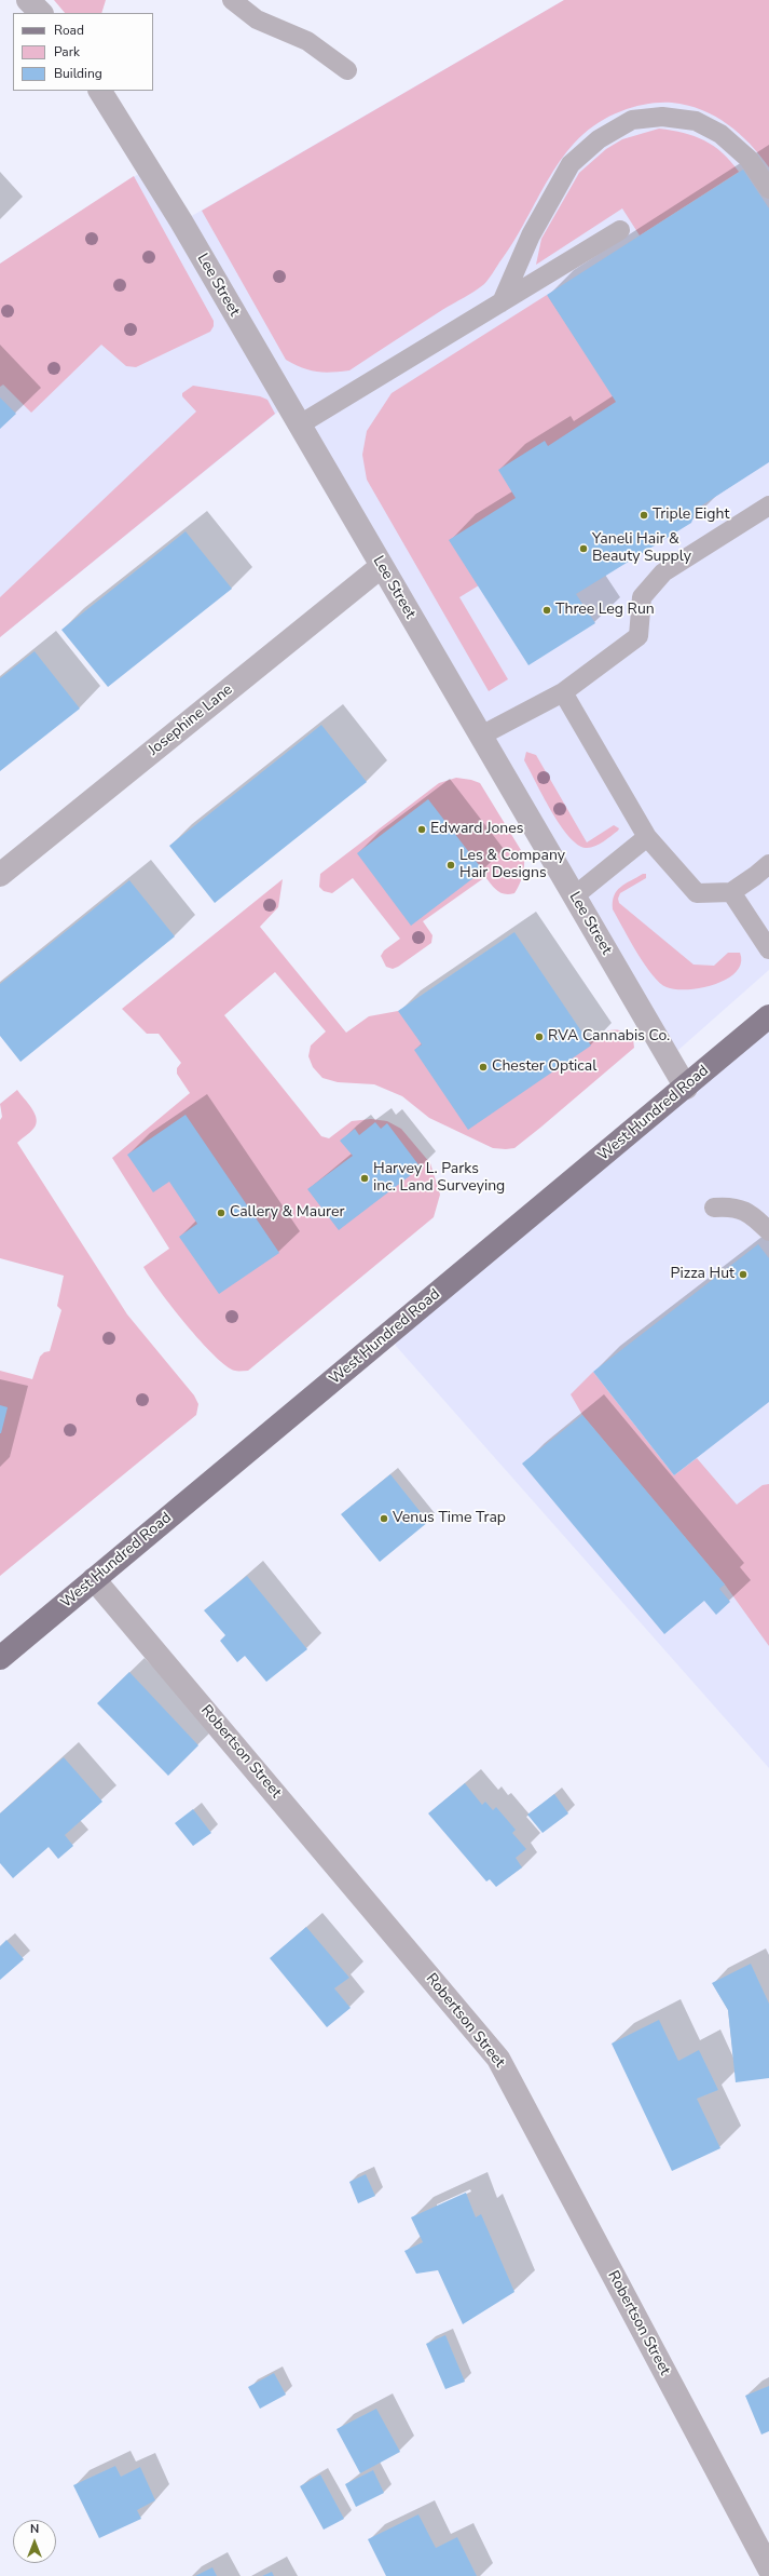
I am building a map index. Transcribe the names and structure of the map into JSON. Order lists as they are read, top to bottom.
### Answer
{
  "streets": {
    "main road": ["West Hundred Road"],
    "street": ["Lee Street", "Josephine Lane", "Robertson Street"]
  },
  "crossings": [
    ["Lee Street", "Josephine Lane"],
    ["Lee Street", "West Hundred Road"],
    ["West Hundred Road", "Robertson Street"]
  ],
  "places": [
    "Triple Eight",
    "Yaneli Hair & Beauty Supply",
    "Three Leg Run",
    "Edward Jones",
    "Les & Company Hair Designs",
    "RVA Cannabis Co.",
    "Chester Optical",
    "Harvey L. Parks inc. Land Surveying",
    "Callery & Maurer",
    "Pizza Hut",
    "Venus Time Trap"
  ],
  "legend": ["Road", "Park", "Building"],
  "north": "top"
}
